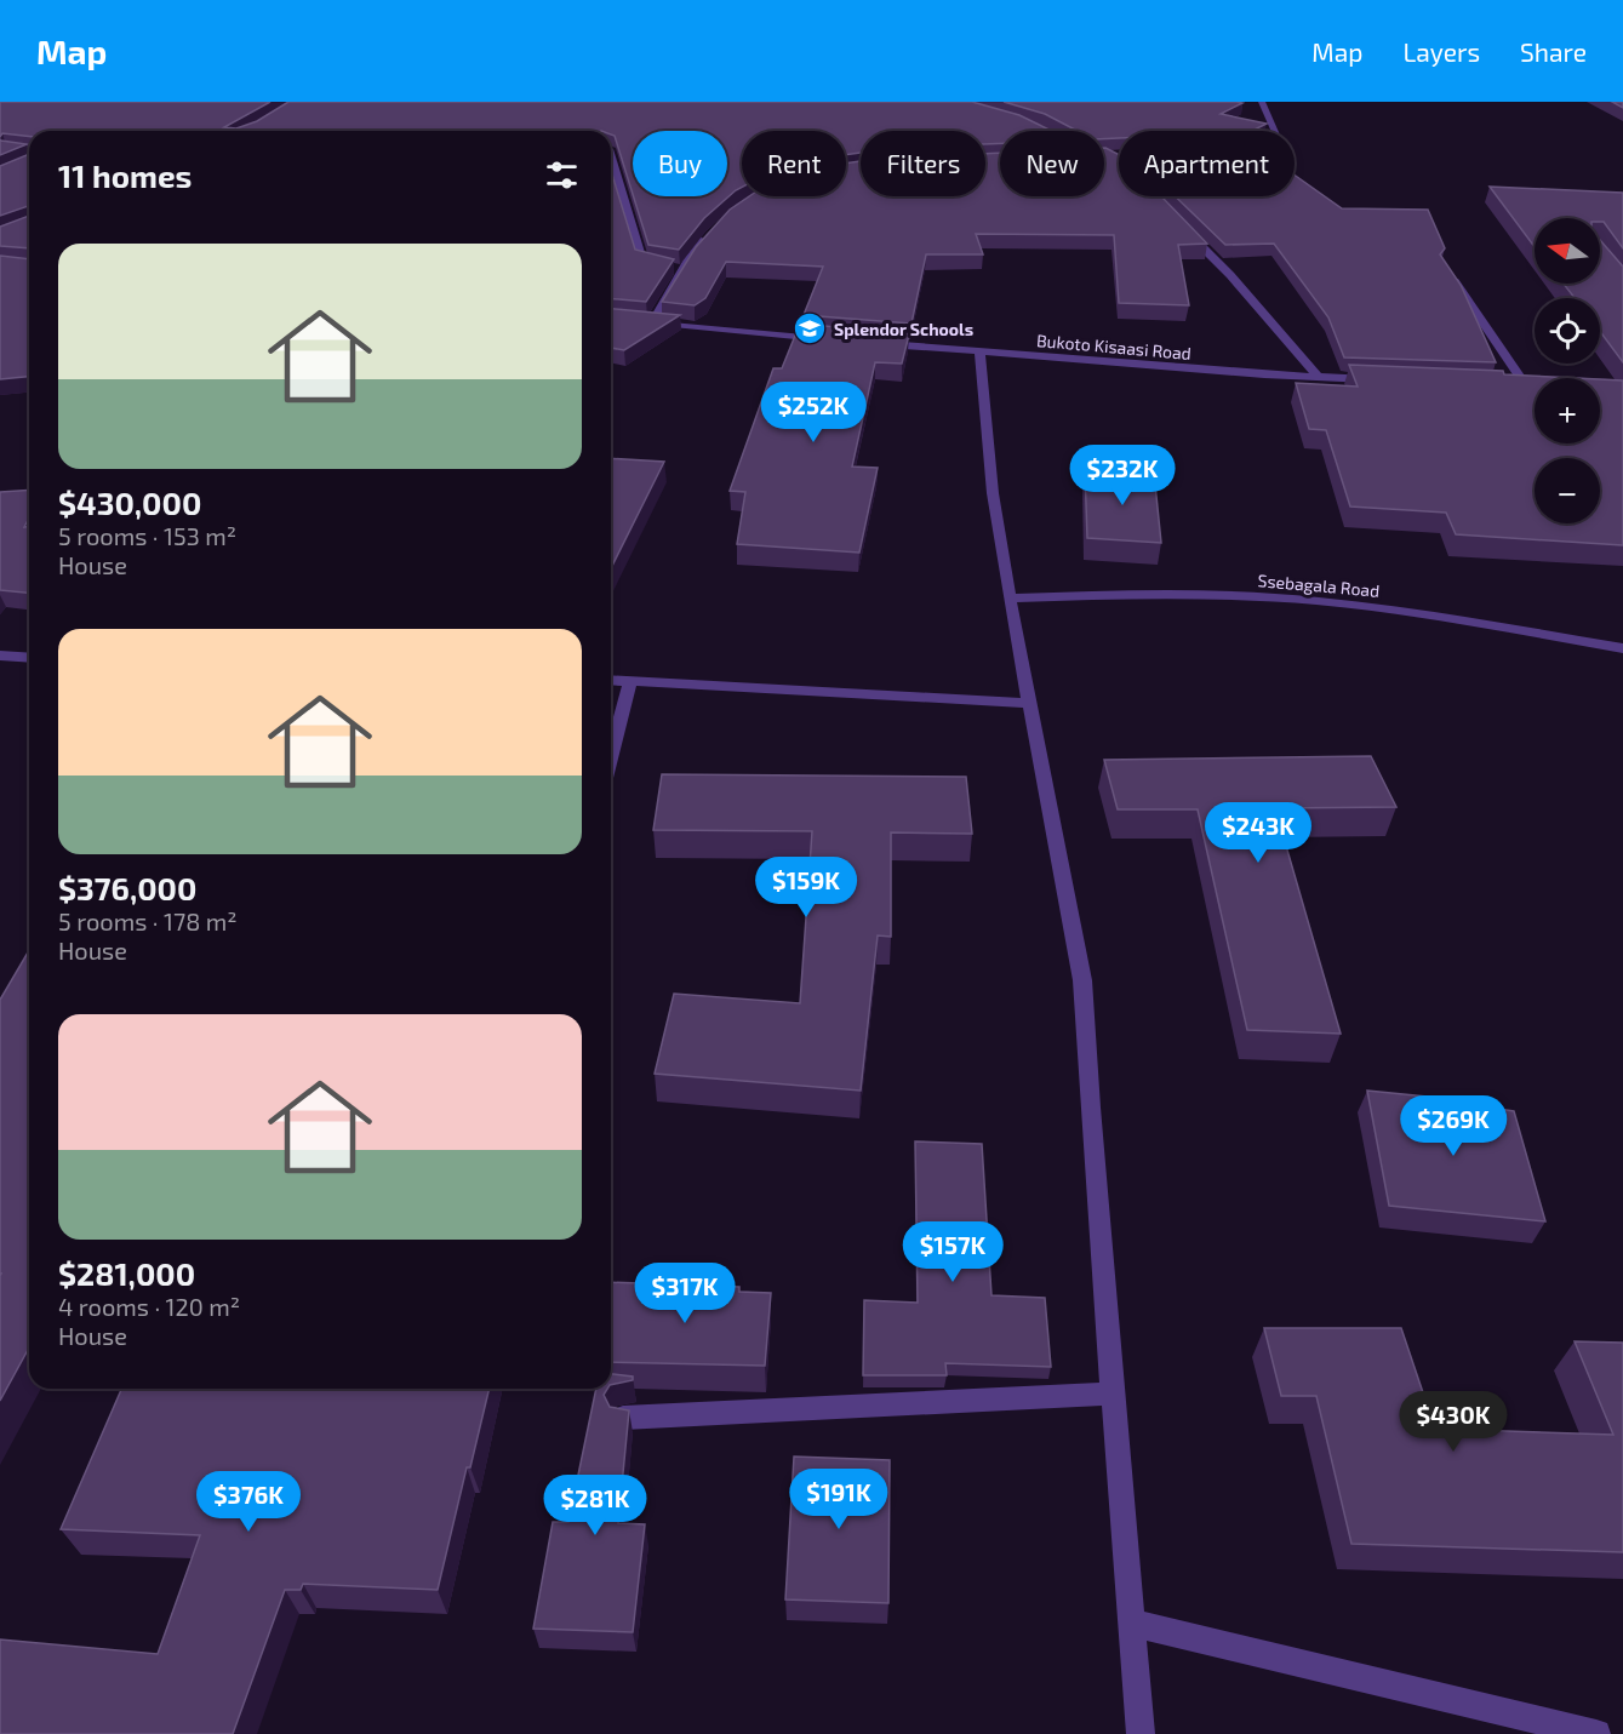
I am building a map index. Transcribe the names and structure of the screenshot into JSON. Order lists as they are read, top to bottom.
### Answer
{
  "streets": {
    "street": ["Bukoto Kisaasi Road", "Ssebagala Road"]
  },
  "places": {
    "school or university": ["Splendor Schools"]
  },
  "north": "left",
  "page": {
    "header": "Map",
    "nav": ["Map", "Layers", "Share"],
    "chip": [
      "Buy",
      "Rent",
      "Filters",
      "New",
      "Apartment"
    ],
    "heading": "11 homes",
    "map_buttons": ["+", "−"],
    "list": [
      {
        "name": "$430,000",
        "note": "5 rooms · 153 m² · House"
      },
      {
        "name": "$376,000",
        "note": "5 rooms · 178 m² · House"
      },
      {
        "name": "$281,000",
        "note": "4 rooms · 120 m² · House"
      }
    ],
    "price": [
      "$252K",
      "$232K",
      "$243K",
      "$159K",
      "$269K",
      "$157K",
      "$317K",
      "$430K",
      "$191K",
      "$376K",
      "$281K"
    ]
  }
}
